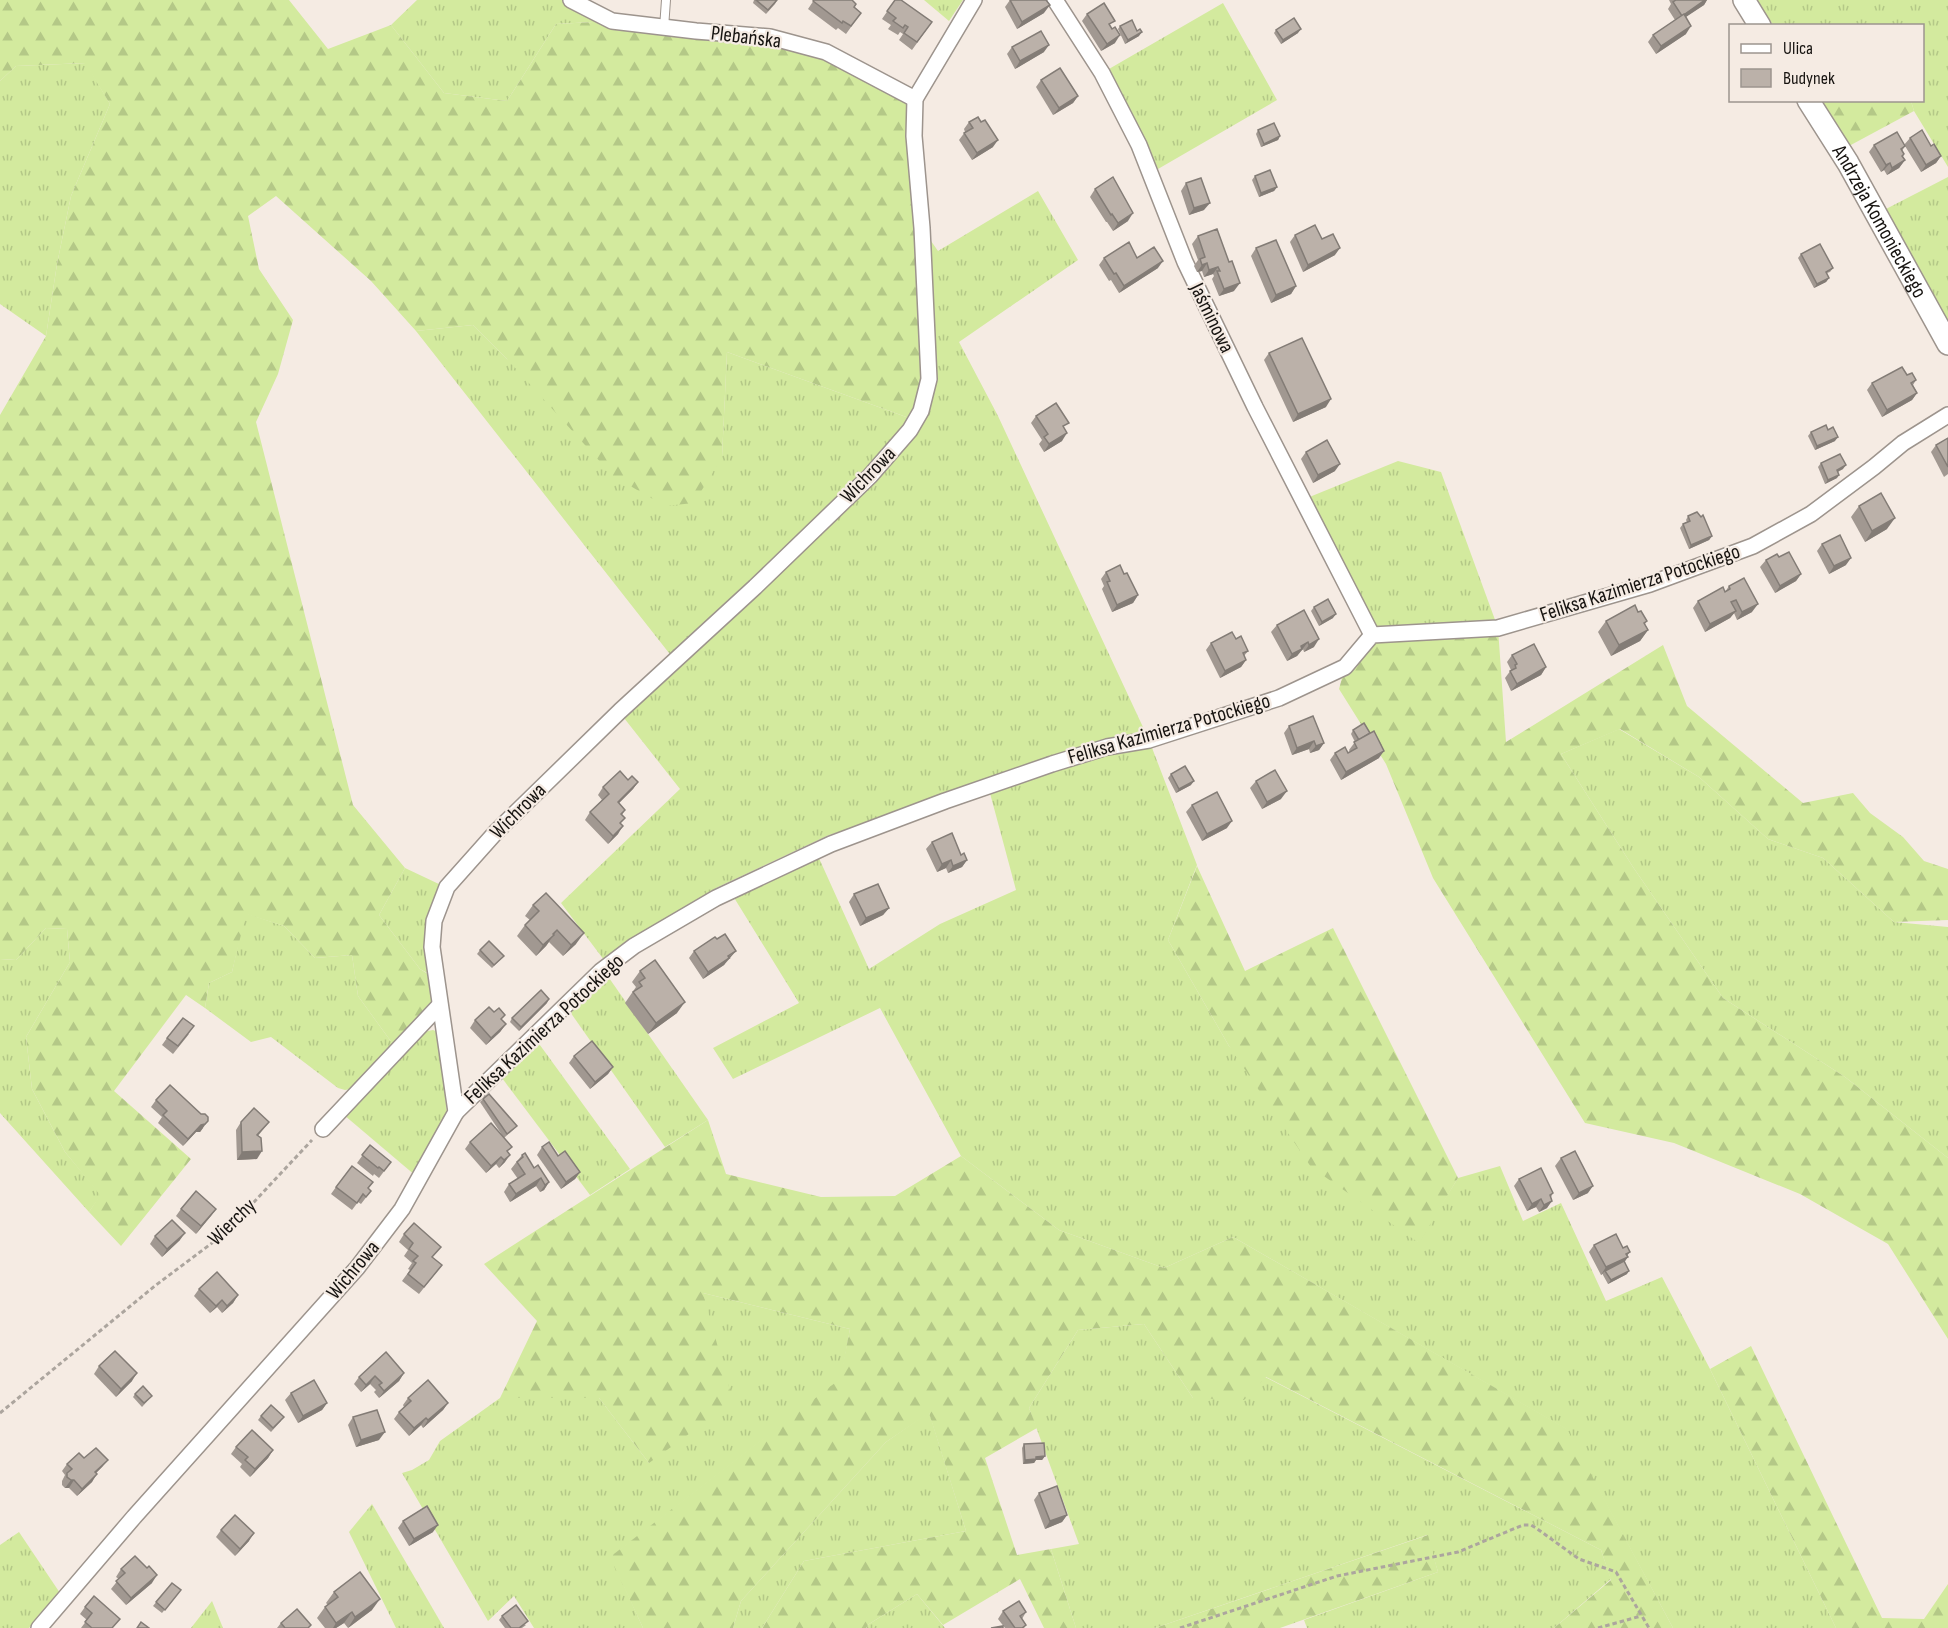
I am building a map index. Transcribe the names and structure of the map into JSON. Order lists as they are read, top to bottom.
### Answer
{
  "streets": {
    "street": [
      "Plebańska",
      "Andrzeja Komonieckiego",
      "Jaśminowa",
      "Wichrowa",
      "Feliksa Kazimierza Potockiego"
    ],
    "path": ["Wierchy"]
  },
  "crossings": [
    ["Plebańska", "Wichrowa"],
    ["Jaśminowa", "Feliksa Kazimierza Potockiego"],
    ["Wichrowa", "Feliksa Kazimierza Potockiego"]
  ],
  "legend": ["Ulica", "Budynek"]
}
